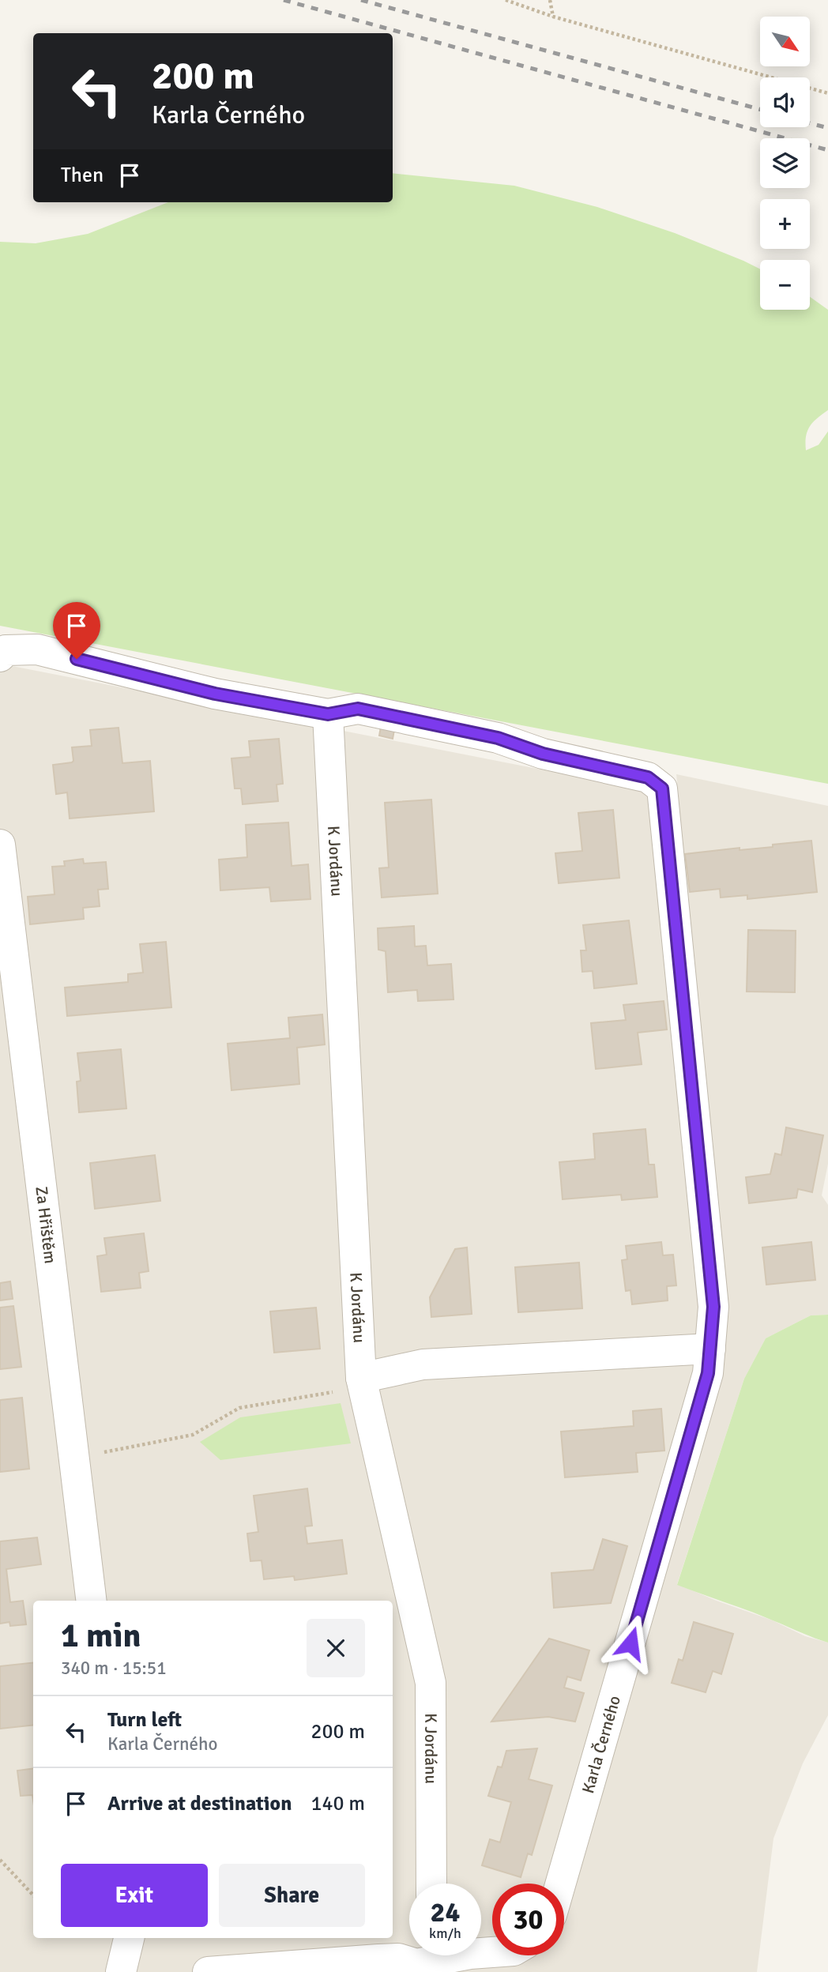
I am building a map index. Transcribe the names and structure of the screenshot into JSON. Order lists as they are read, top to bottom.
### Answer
{
  "streets": {
    "street": ["K Jordánu", "Za Hřištěm", "Karla Černého"]
  },
  "crossings": [
    ["K Jordánu", "Karla Černého"]
  ],
  "north": "bottom right",
  "page": {
    "map_buttons": ["+", "−"],
    "turn": ["200 m", "Karla Černého"],
    "then": "Then",
    "heading": ["1 min", "340 m · 15:51"],
    "list": [
      {
        "name": "Turn left",
        "note": "Karla Černého",
        "value": "200 m"
      },
      {
        "name": "Arrive at destination",
        "value": "140 m"
      }
    ],
    "buttons": ["Exit", "Share"],
    "speed": "24 km/h",
    "limit": "30"
  }
}
